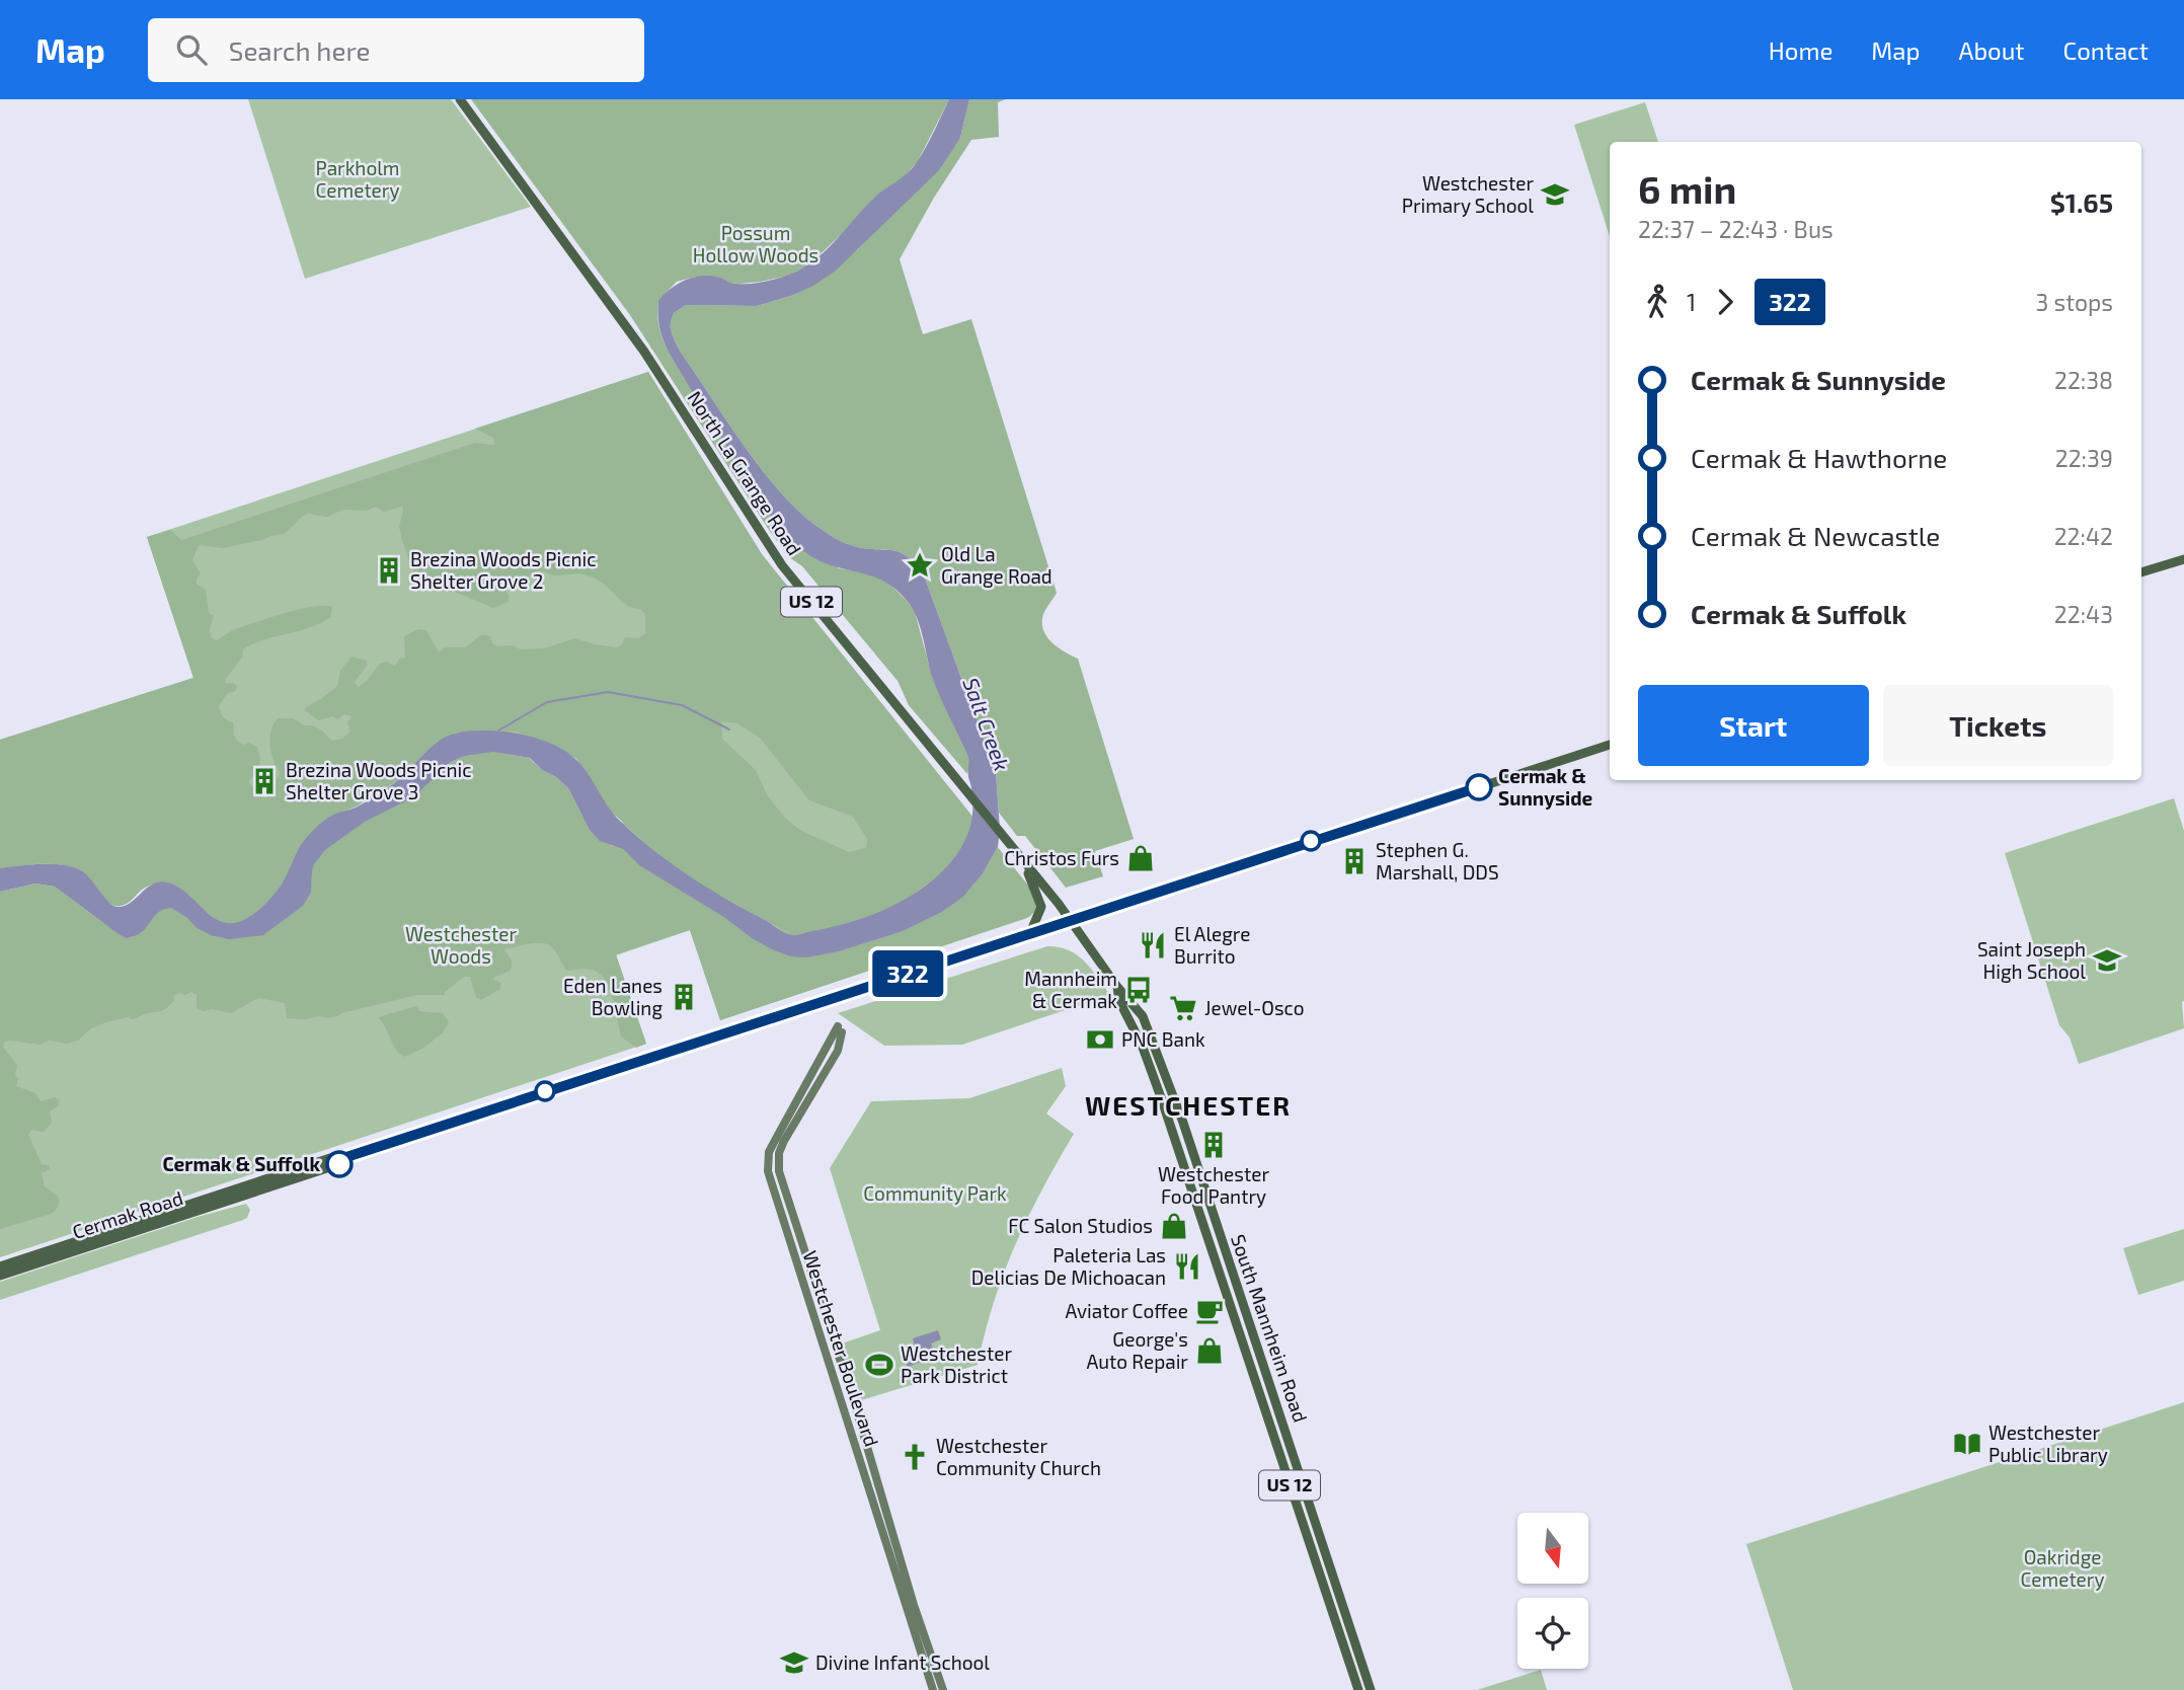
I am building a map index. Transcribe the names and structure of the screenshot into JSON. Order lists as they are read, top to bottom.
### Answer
{
  "streets": {
    "main road": [
      "North La Grange Road",
      "US 12",
      "Cermak Road",
      "South Mannheim Road"
    ],
    "street": ["Westchester Boulevard"]
  },
  "crossings": [
    ["North La Grange Road", "Cermak Road"],
    ["North La Grange Road", "South Mannheim Road"],
    ["Cermak Road", "South Mannheim Road"]
  ],
  "districts": ["WESTCHESTER"],
  "water": ["Salt Creek"],
  "parks": [
    "Parkholm Cemetery",
    "Possum Hollow Woods",
    "Westchester Woods",
    "Community Park",
    "Oakridge Cemetery"
  ],
  "places": {
    "school or university": ["Westchester Primary School", "Saint Joseph High School", "Divine Infant School"],
    "place": ["Old La Grange Road"],
    "building": [
      "Brezina Woods Picnic Shelter Grove 2",
      "Brezina Woods Picnic Shelter Grove 3",
      "Stephen G. Marshall, DDS",
      "Eden Lanes Bowling",
      "Westchester Food Pantry"
    ],
    "other": ["Cermak & Sunnyside", "Cermak & Suffolk"],
    "shop": ["Christos Furs", "FC Salon Studios", "George's Auto Repair"],
    "restaurant": ["El Alegre Burrito", "Paleteria Las Delicias De Michoacan"],
    "bus stop": ["Mannheim & Cermak"],
    "supermarket": ["Jewel-Osco"],
    "bank": ["PNC Bank"],
    "cafe": ["Aviator Coffee"],
    "sports": ["Westchester Park District"],
    "library": ["Westchester Public Library"],
    "church": ["Westchester Community Church"]
  },
  "lines": ["bus line 322"],
  "north": "bottom",
  "page": {
    "header": "Map",
    "search": "Search here",
    "nav": [
      "Home",
      "Map",
      "About",
      "Contact"
    ],
    "on_map": "322",
    "heading": ["6 min", "22:37 – 22:43 · Bus", "$1.65"],
    "legs": ["1", "322", "3 stops"],
    "list": [
      {
        "name": "Cermak & Sunnyside",
        "value": "22:38"
      },
      {
        "name": "Cermak & Hawthorne",
        "value": "22:39"
      },
      {
        "name": "Cermak & Newcastle",
        "value": "22:42"
      },
      {
        "name": "Cermak & Suffolk",
        "value": "22:43"
      }
    ],
    "buttons": ["Start", "Tickets"]
  }
}
